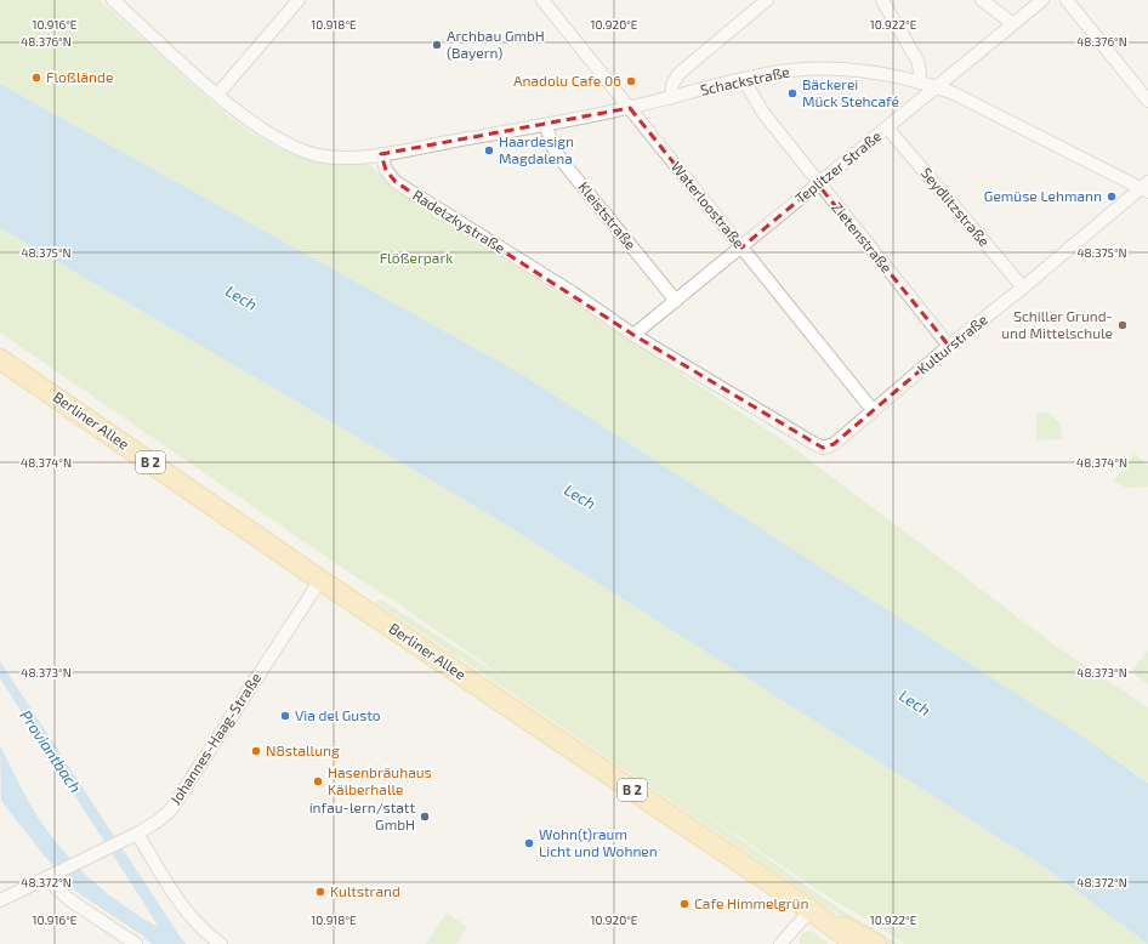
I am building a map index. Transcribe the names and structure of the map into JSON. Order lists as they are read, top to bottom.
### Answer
{
  "streets": {
    "main road": ["Berliner Allee", "B 2"],
    "street": [
      "Schackstraße",
      "Teplitzer Straße",
      "Waterloostraße",
      "Seydlitzstraße",
      "Kleiststraße",
      "Radetzkystraße",
      "Zietenstraße",
      "Kulturstraße",
      "Johannes-Haag-Straße"
    ]
  },
  "crossings": [
    ["Schackstraße", "Teplitzer Straße"],
    ["Schackstraße", "Waterloostraße"],
    ["Schackstraße", "Kleiststraße"],
    ["Schackstraße", "Radetzkystraße"],
    ["Schackstraße", "Zietenstraße"],
    ["Schackstraße", "Kulturstraße"],
    ["Teplitzer Straße", "Waterloostraße"],
    ["Teplitzer Straße", "Seydlitzstraße"],
    ["Teplitzer Straße", "Kleiststraße"],
    ["Teplitzer Straße", "Radetzkystraße"],
    ["Teplitzer Straße", "Zietenstraße"],
    ["Waterloostraße", "Kulturstraße"],
    ["Seydlitzstraße", "Kulturstraße"],
    ["Radetzkystraße", "Kulturstraße"],
    ["Zietenstraße", "Kulturstraße"],
    ["Berliner Allee", "Johannes-Haag-Straße"]
  ],
  "water": ["Lech", "Proviantbach"],
  "parks": ["Flößerpark"],
  "places": [
    "Archbau GmbH (Bayern)",
    "Floßlände",
    "Anadolu Cafe 06",
    "Bäckerei Mück Stehcafé",
    "Haardesign Magdalena",
    "Gemüse Lehmann",
    "Schiller Grund- und Mittelschule",
    "Via del Gusto",
    "N8stallung",
    "Hasenbräuhaus Kälberhalle",
    "infau-lern/statt GmbH",
    "Wohn(t)raum Licht und Wohnen",
    "Kultstrand",
    "Cafe Himmelgrün"
  ],
  "coordinates": [
    "10.916°E",
    "10.918°E",
    "10.920°E",
    "10.922°E",
    "48.376°N",
    "48.375°N",
    "48.374°N",
    "48.373°N",
    "48.372°N"
  ]
}
